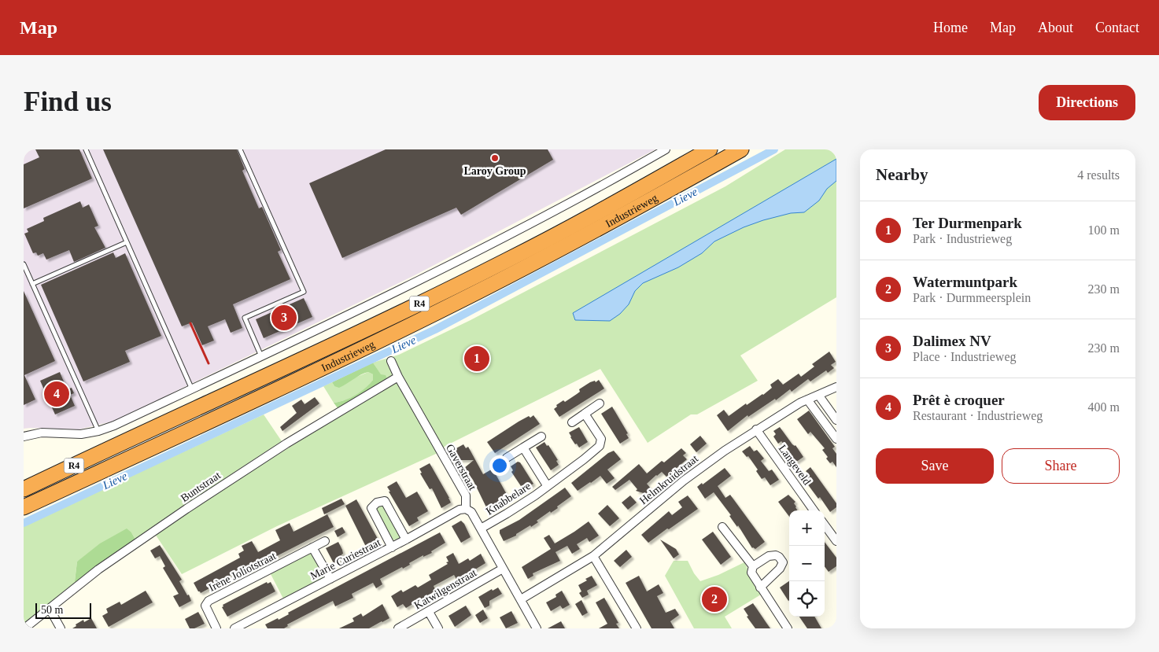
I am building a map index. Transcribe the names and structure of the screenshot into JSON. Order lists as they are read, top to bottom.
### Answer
{
  "streets": {
    "highway": ["Industrieweg", "R4"],
    "street": [
      "Langeveld",
      "Gaverstraat",
      "Helmkruidstraat",
      "Buntstraat",
      "Knabbelare",
      "Marie Curiestraat",
      "Irène Joliotstraat",
      "Katwilgenstraat"
    ]
  },
  "crossings": [
    ["Langeveld", "Helmkruidstraat"],
    ["Gaverstraat", "Helmkruidstraat"],
    ["Gaverstraat", "Buntstraat"],
    ["Gaverstraat", "Knabbelare"],
    ["Gaverstraat", "Marie Curiestraat"],
    ["Gaverstraat", "Katwilgenstraat"]
  ],
  "water": ["Lieve"],
  "places": ["Laroy Group"],
  "scale_bar": "50 m",
  "page": {
    "header": "Map",
    "nav": [
      "Home",
      "Map",
      "About",
      "Contact"
    ],
    "buttons": [
      "Directions",
      ["Save", "Share"]
    ],
    "title": "Find us",
    "heading": ["Nearby", "4 results"],
    "list": [
      {
        "mark": "1",
        "name": "Ter Durmenpark",
        "note": "Park · Industrieweg",
        "value": "100 m"
      },
      {
        "mark": "2",
        "name": "Watermuntpark",
        "note": "Park · Durmmeersplein",
        "value": "230 m"
      },
      {
        "mark": "3",
        "name": "Dalimex NV",
        "note": "Place · Industrieweg",
        "value": "230 m"
      },
      {
        "mark": "4",
        "name": "Prêt è croquer",
        "note": "Restaurant · Industrieweg",
        "value": "400 m"
      }
    ],
    "pins": [
      "3",
      "1",
      "4",
      "2"
    ],
    "map_buttons": ["+", "−"],
    "scale": "50 m"
  }
}
